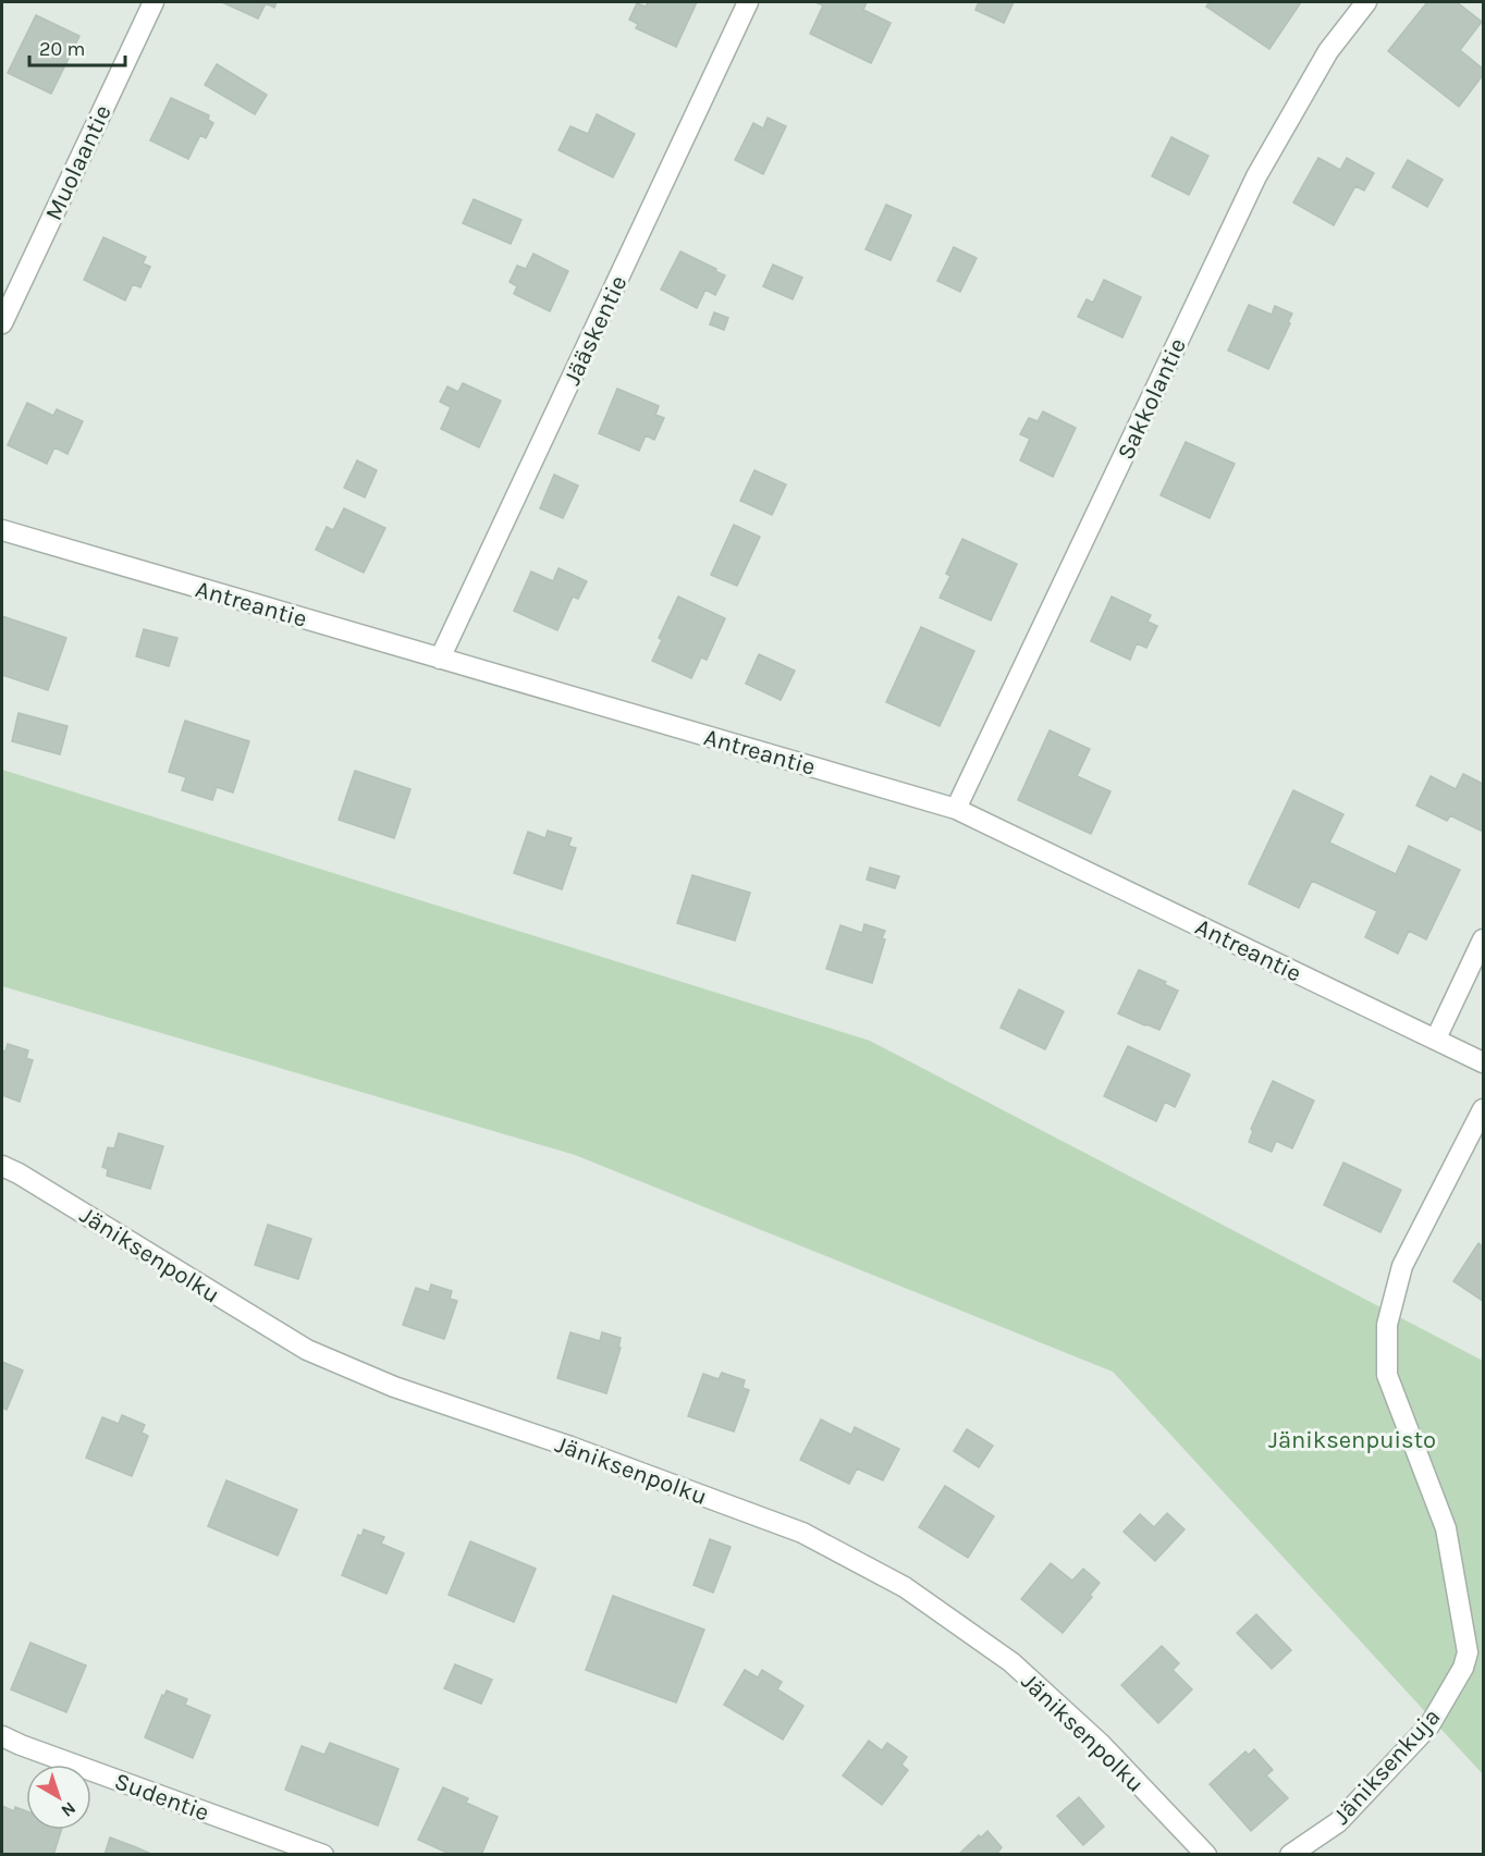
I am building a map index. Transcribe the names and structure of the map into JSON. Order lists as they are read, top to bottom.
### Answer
{
  "streets": {
    "street": [
      "Muolaantie",
      "Jääskentie",
      "Sakkolantie",
      "Antreantie",
      "Jäniksenpolku",
      "Jäniksenkuja",
      "Sudentie"
    ]
  },
  "crossings": [
    ["Jääskentie", "Antreantie"],
    ["Sakkolantie", "Antreantie"]
  ],
  "parks": ["Jäniksenpuisto"],
  "scale_bar": "20 m",
  "north": "bottom right"
}
